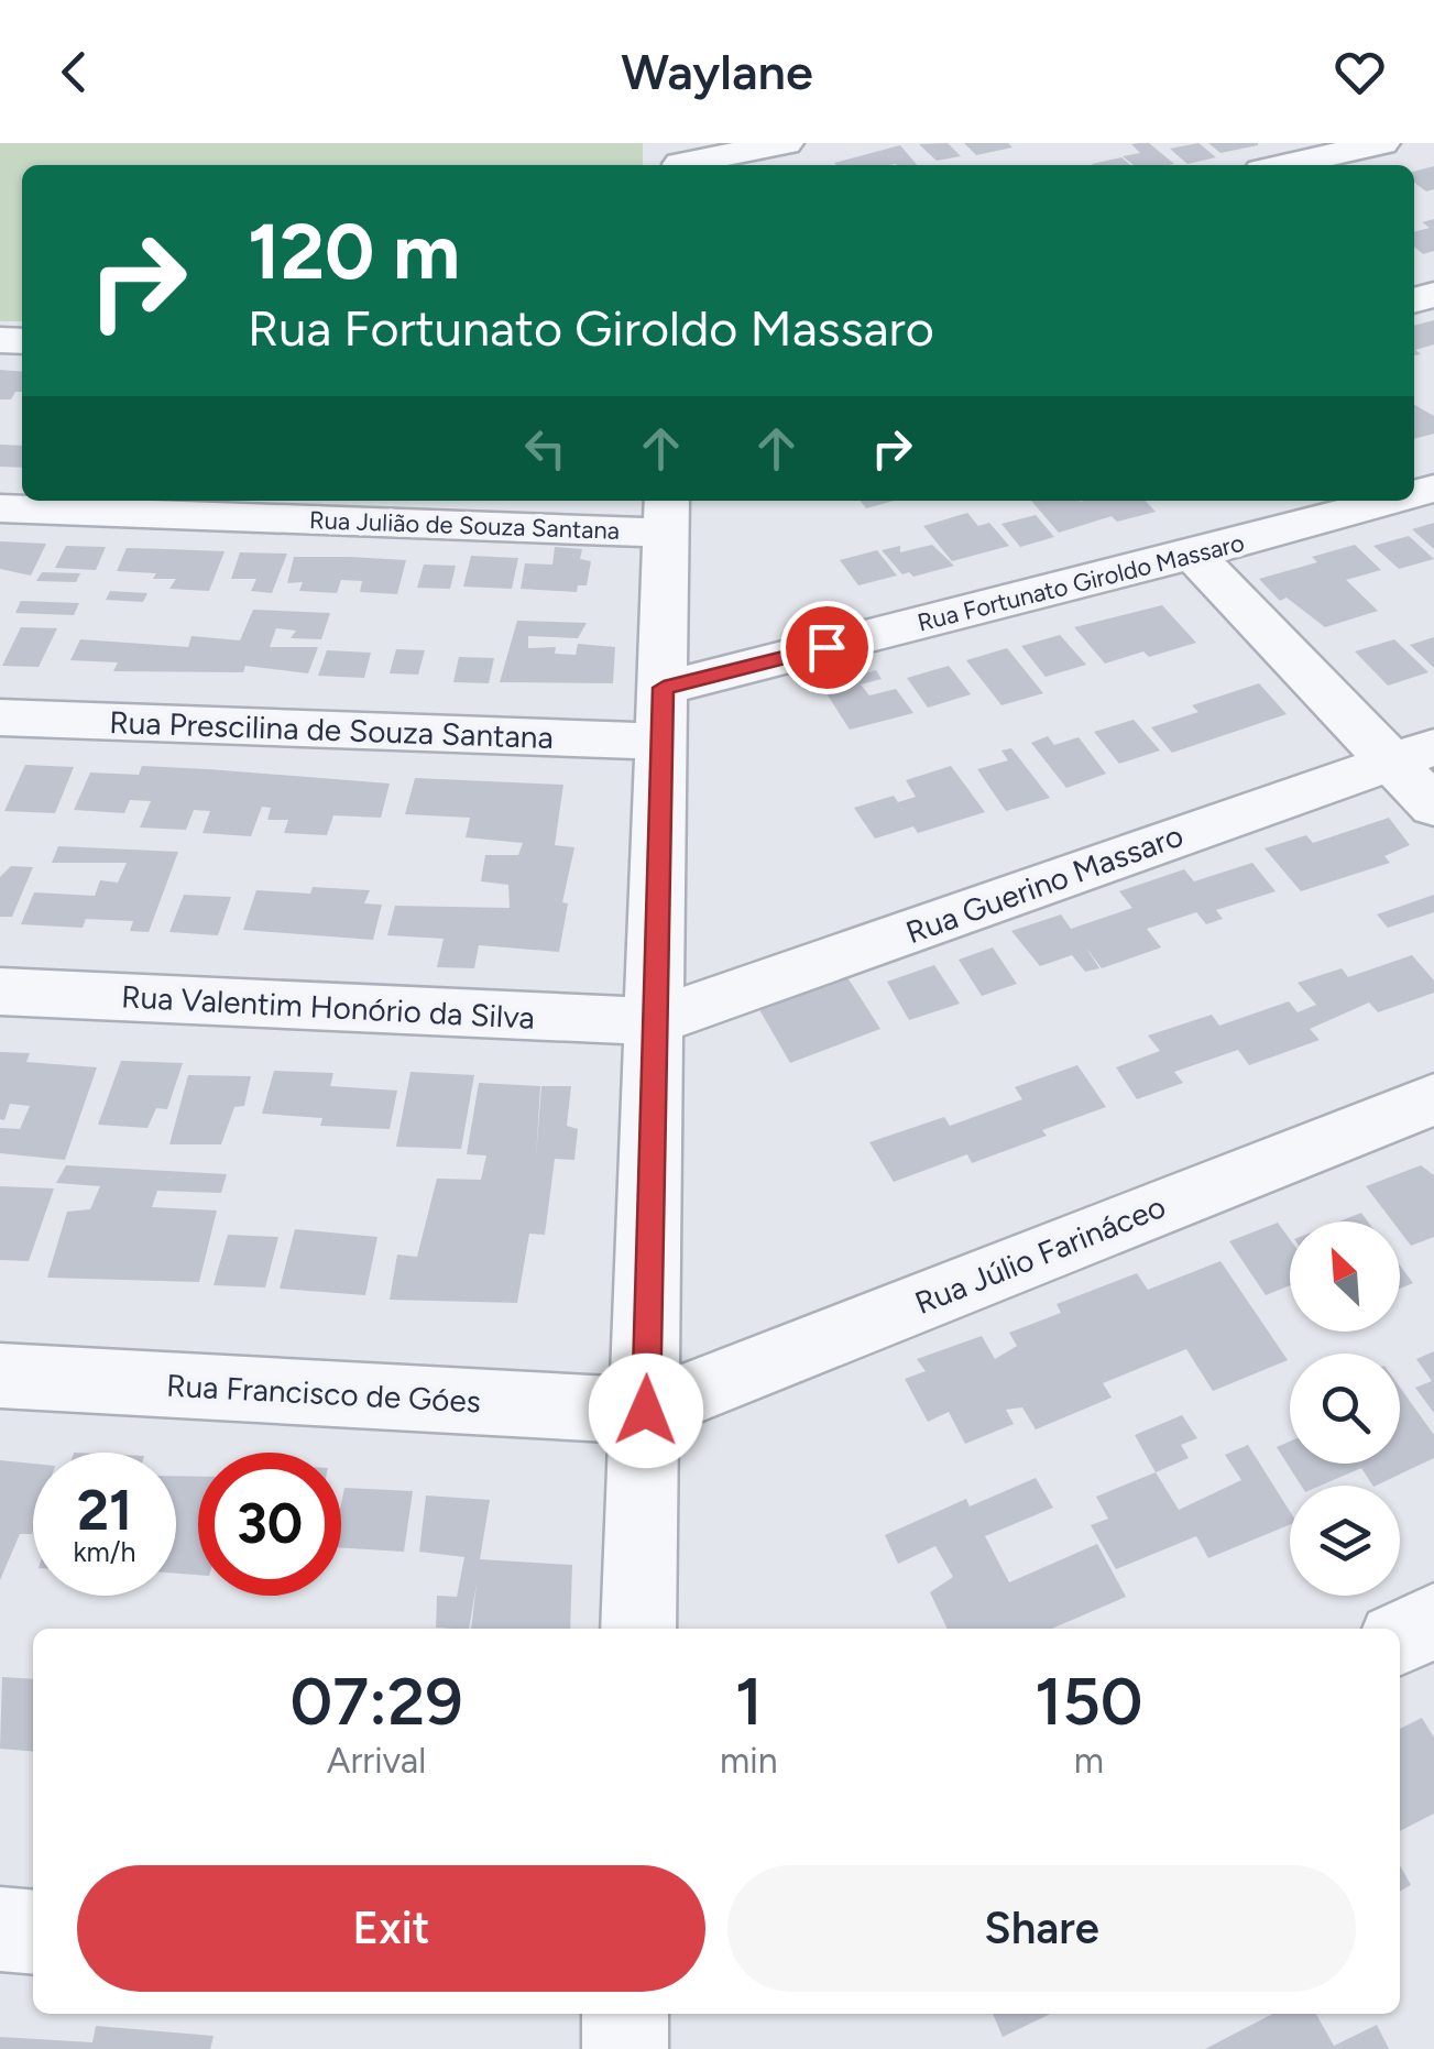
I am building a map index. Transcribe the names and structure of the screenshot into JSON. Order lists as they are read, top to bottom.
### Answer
{
  "streets": {
    "street": [
      "Rua Julião de Souza Santana",
      "Rua Fortunato Giroldo Massaro",
      "Rua Prescilina de Souza Santana",
      "Rua Guerino Massaro",
      "Rua Valentim Honório da Silva",
      "Rua Júlio Farináceo",
      "Rua Francisco de Góes"
    ]
  },
  "crossings": [
    ["Rua Fortunato Giroldo Massaro", "Rua Prescilina de Souza Santana"],
    ["Rua Guerino Massaro", "Rua Valentim Honório da Silva"],
    ["Rua Júlio Farináceo", "Rua Francisco de Góes"]
  ],
  "north": "top left",
  "page": {
    "header": "Waylane",
    "turn": ["120 m", "Rua Fortunato Giroldo Massaro"],
    "speed": "21 km/h",
    "limit": "30",
    "eta": [
      "07:29",
      "Arrival",
      "1",
      "min",
      "150",
      "m"
    ],
    "buttons": ["Exit", "Share"]
  }
}
